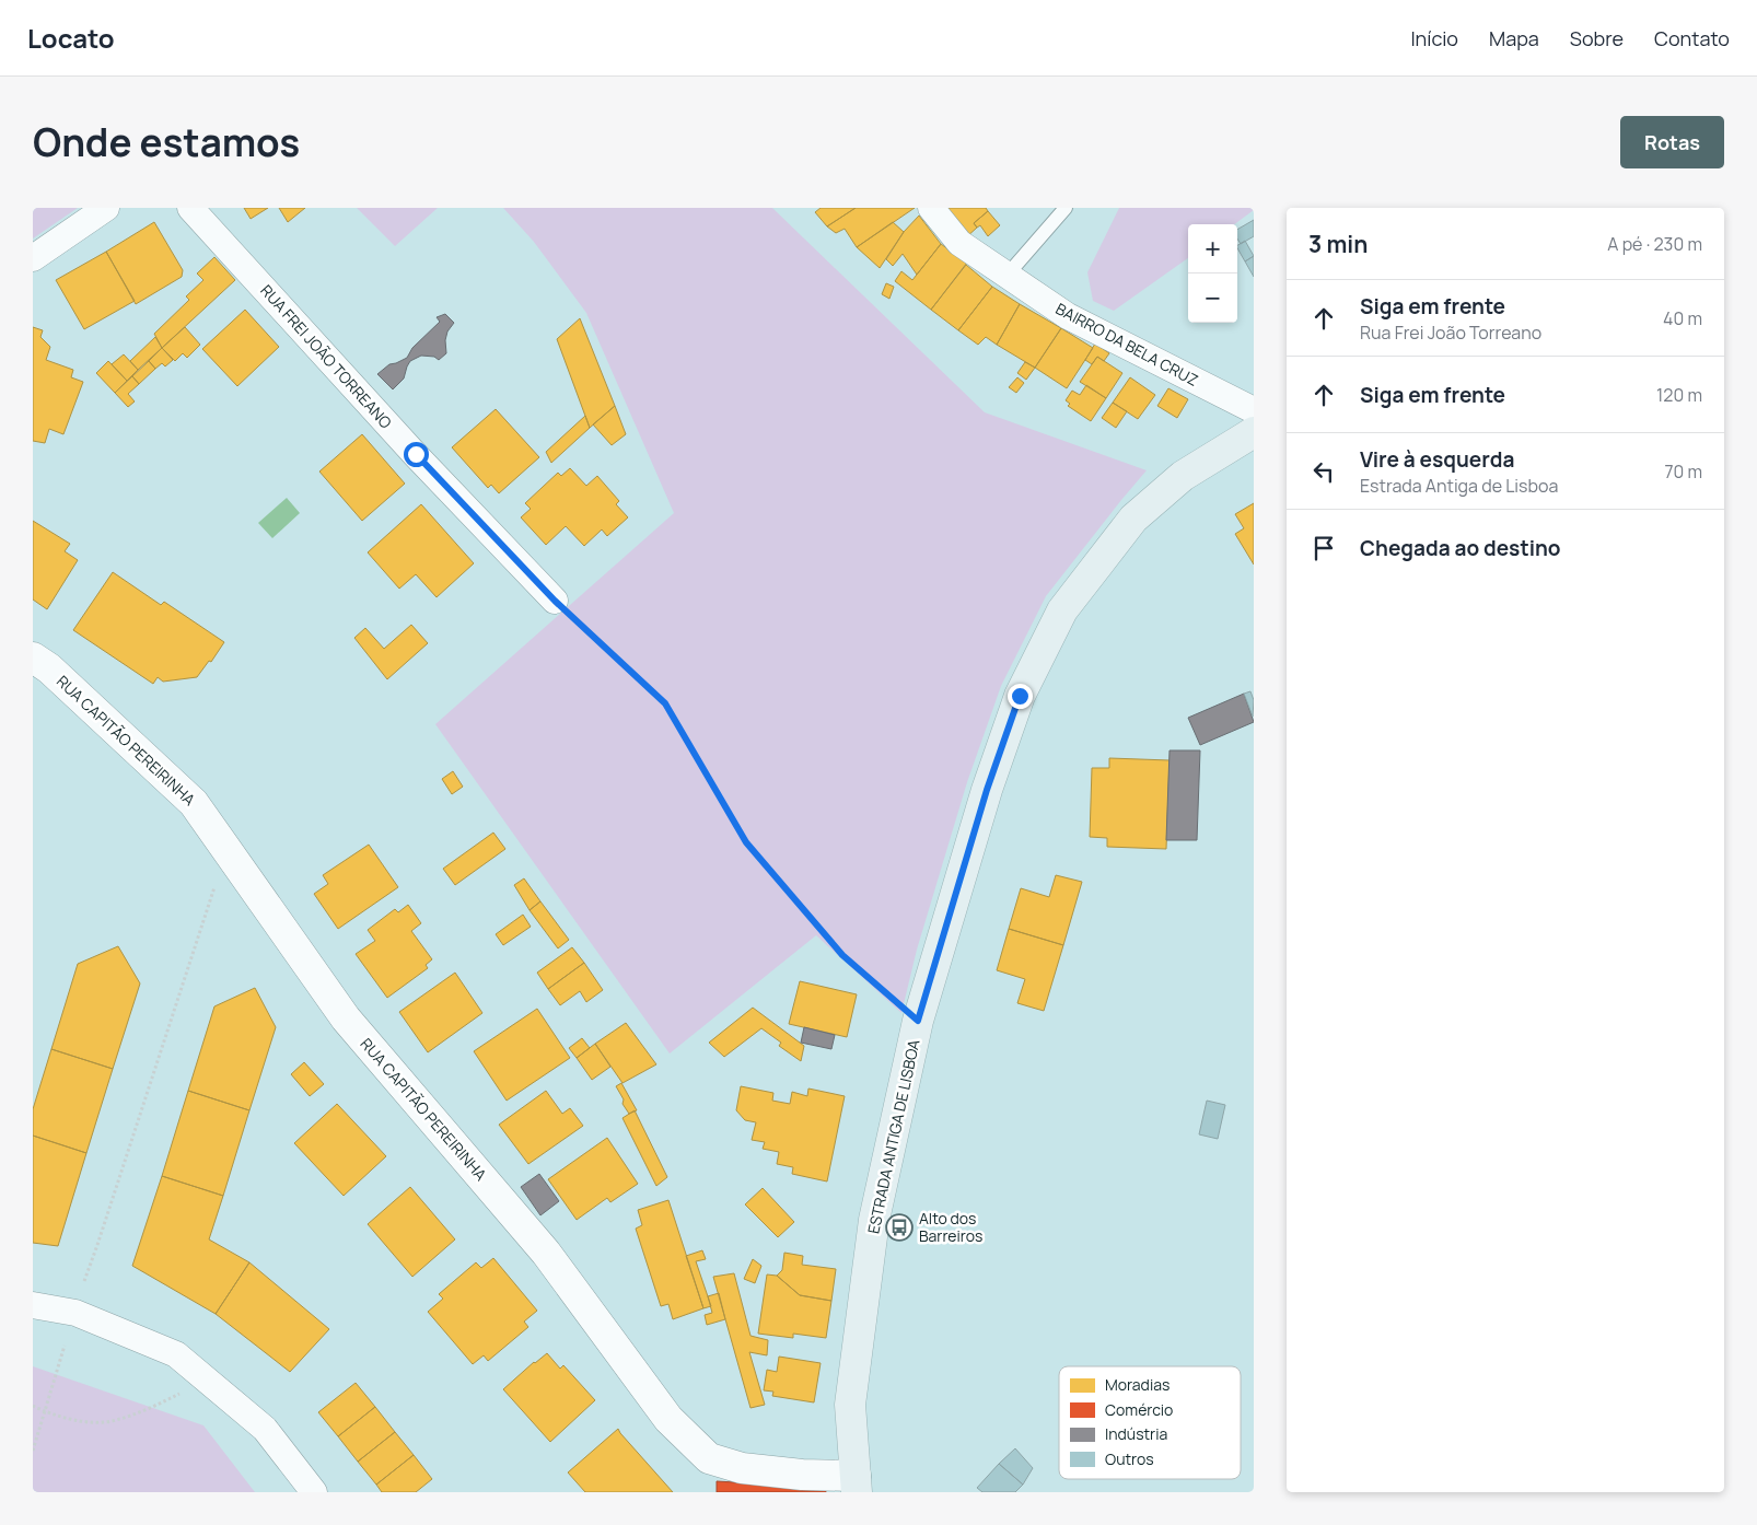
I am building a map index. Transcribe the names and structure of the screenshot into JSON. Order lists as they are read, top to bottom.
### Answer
{
  "streets": {
    "main road": ["ESTRADA ANTIGA DE LISBOA"],
    "street": ["BAIRRO DA BELA CRUZ", "RUA FREI JOÃO TORREANO", "RUA CAPITÃO PEREIRINHA"]
  },
  "crossings": [
    ["RUA CAPITÃO PEREIRINHA", "ESTRADA ANTIGA DE LISBOA"]
  ],
  "places": {
    "bus stop": ["Alto dos Barreiros"]
  },
  "legend": [
    "Moradias",
    "Comércio",
    "Indústria",
    "Outros"
  ],
  "page": {
    "header": "Locato",
    "nav": [
      "Início",
      "Mapa",
      "Sobre",
      "Contato"
    ],
    "title": "Onde estamos",
    "buttons": "Rotas",
    "heading": ["3 min", "A pé · 230 m"],
    "map_buttons": ["+", "−"],
    "list": [
      ["Siga em frente", "Rua Frei João Torreano", "40 m"],
      ["Siga em frente", "120 m"],
      ["Vire à esquerda", "Estrada Antiga de Lisboa", "70 m"],
      "Chegada ao destino"
    ]
  }
}
